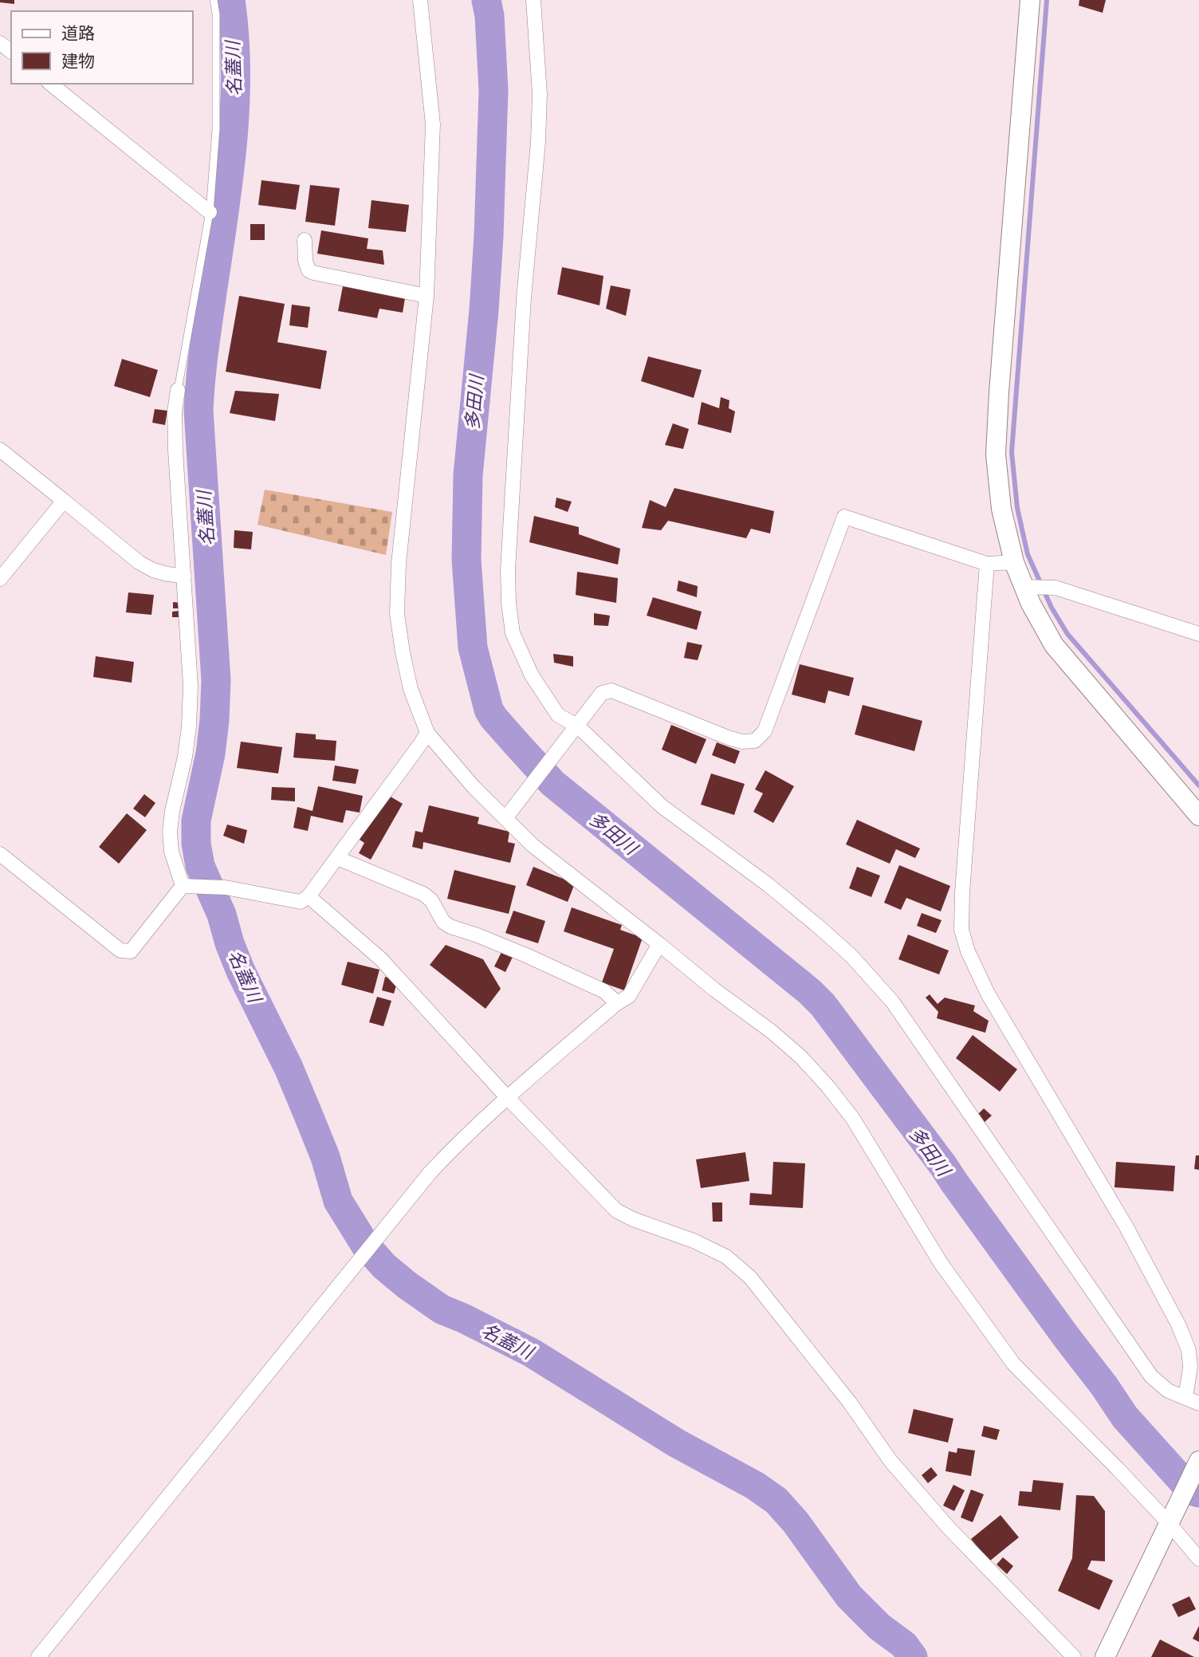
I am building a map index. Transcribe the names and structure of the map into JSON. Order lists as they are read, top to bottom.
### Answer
{
  "water": ["名蓋川", "多田川"],
  "legend": ["道路", "建物"]
}
